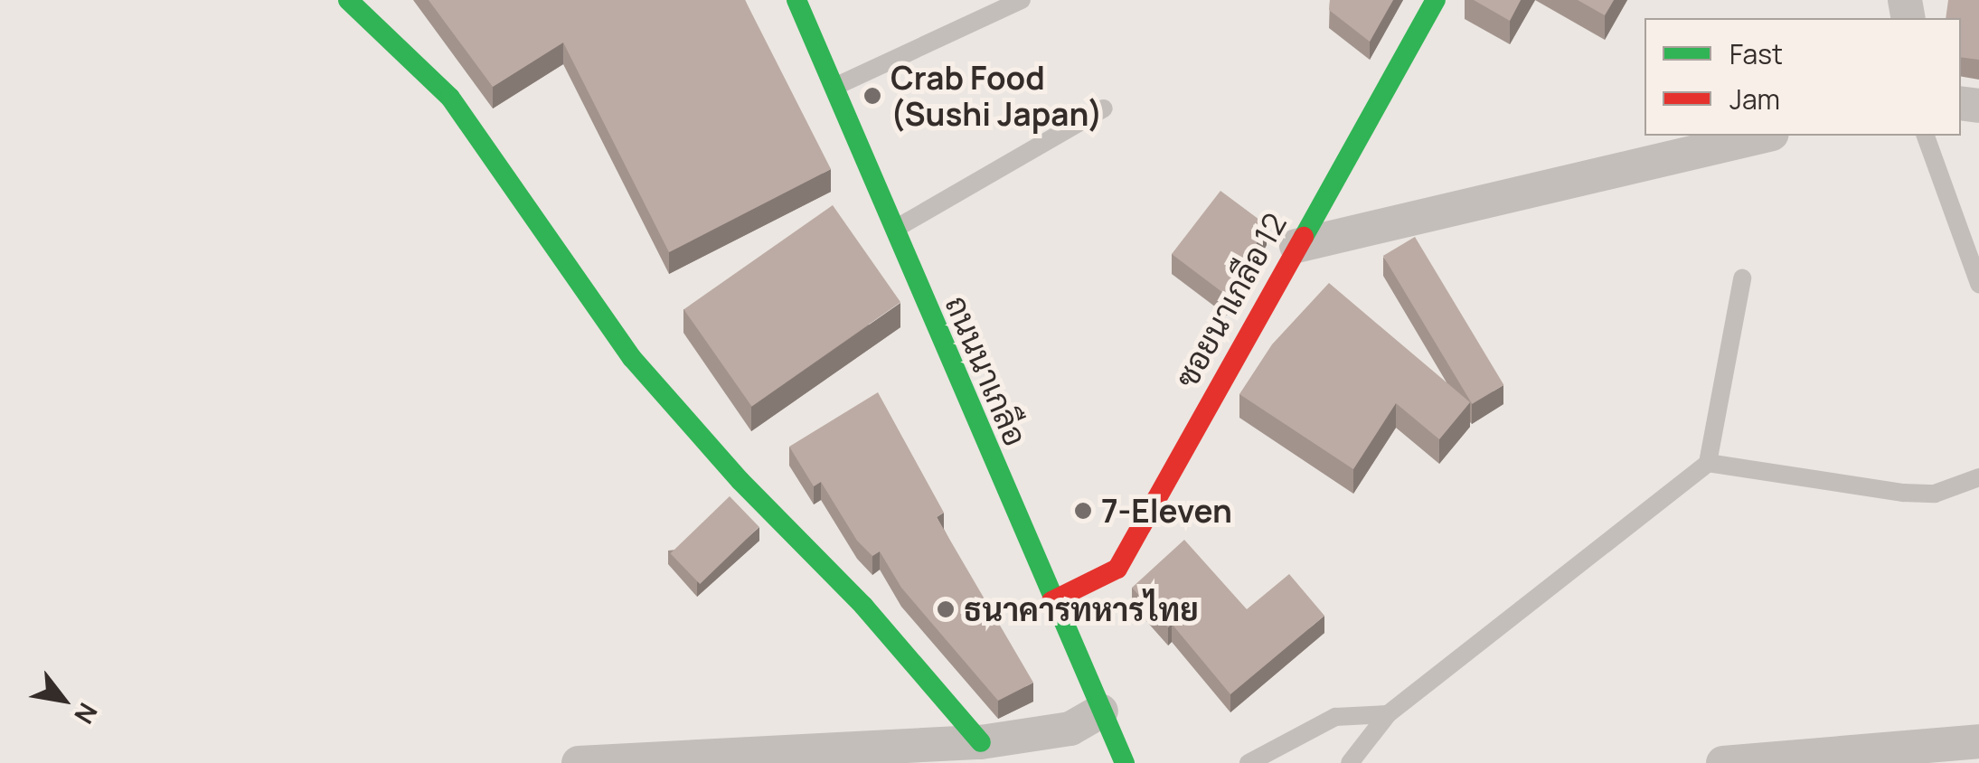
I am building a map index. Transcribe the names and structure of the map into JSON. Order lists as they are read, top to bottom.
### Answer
{
  "streets": {
    "street": ["ซอยนาเกลือ 12", "ถนนนาเกลือ"]
  },
  "crossings": [
    ["ซอยนาเกลือ 12", "ถนนนาเกลือ"]
  ],
  "places": ["Crab Food (Sushi Japan)", "7-Eleven", "ธนาคารทหารไทย"],
  "legend": ["Fast", "Jam"],
  "north": "bottom right"
}
